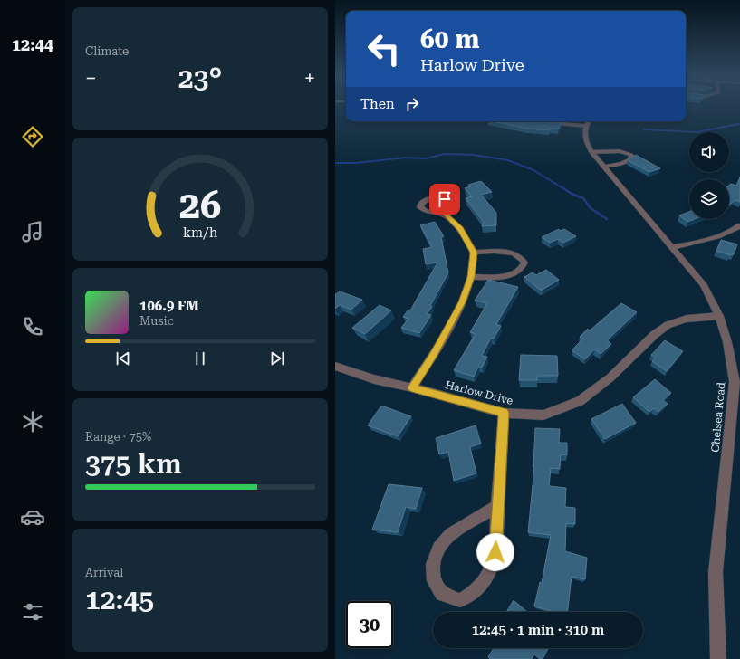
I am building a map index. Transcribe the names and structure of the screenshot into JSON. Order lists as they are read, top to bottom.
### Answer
{
  "streets": {
    "street": ["Harlow Drive", "Chelsea Road"]
  },
  "crossings": [
    ["Harlow Drive", "Chelsea Road"]
  ],
  "page": {
    "tabs": "12:44",
    "tile": [
      "Climate",
      ["Range · 75%", "375 km"],
      ["Arrival", "12:45"]
    ],
    "turn": ["60 m", "Harlow Drive"],
    "heat": ["−", "23°", "+"],
    "then": "Then",
    "song": ["106.9 FM", "Music"],
    "limit": "30",
    "trip": "12:45 · 1 min · 310 m",
    "gauge": ["26", "km/h"]
  }
}
